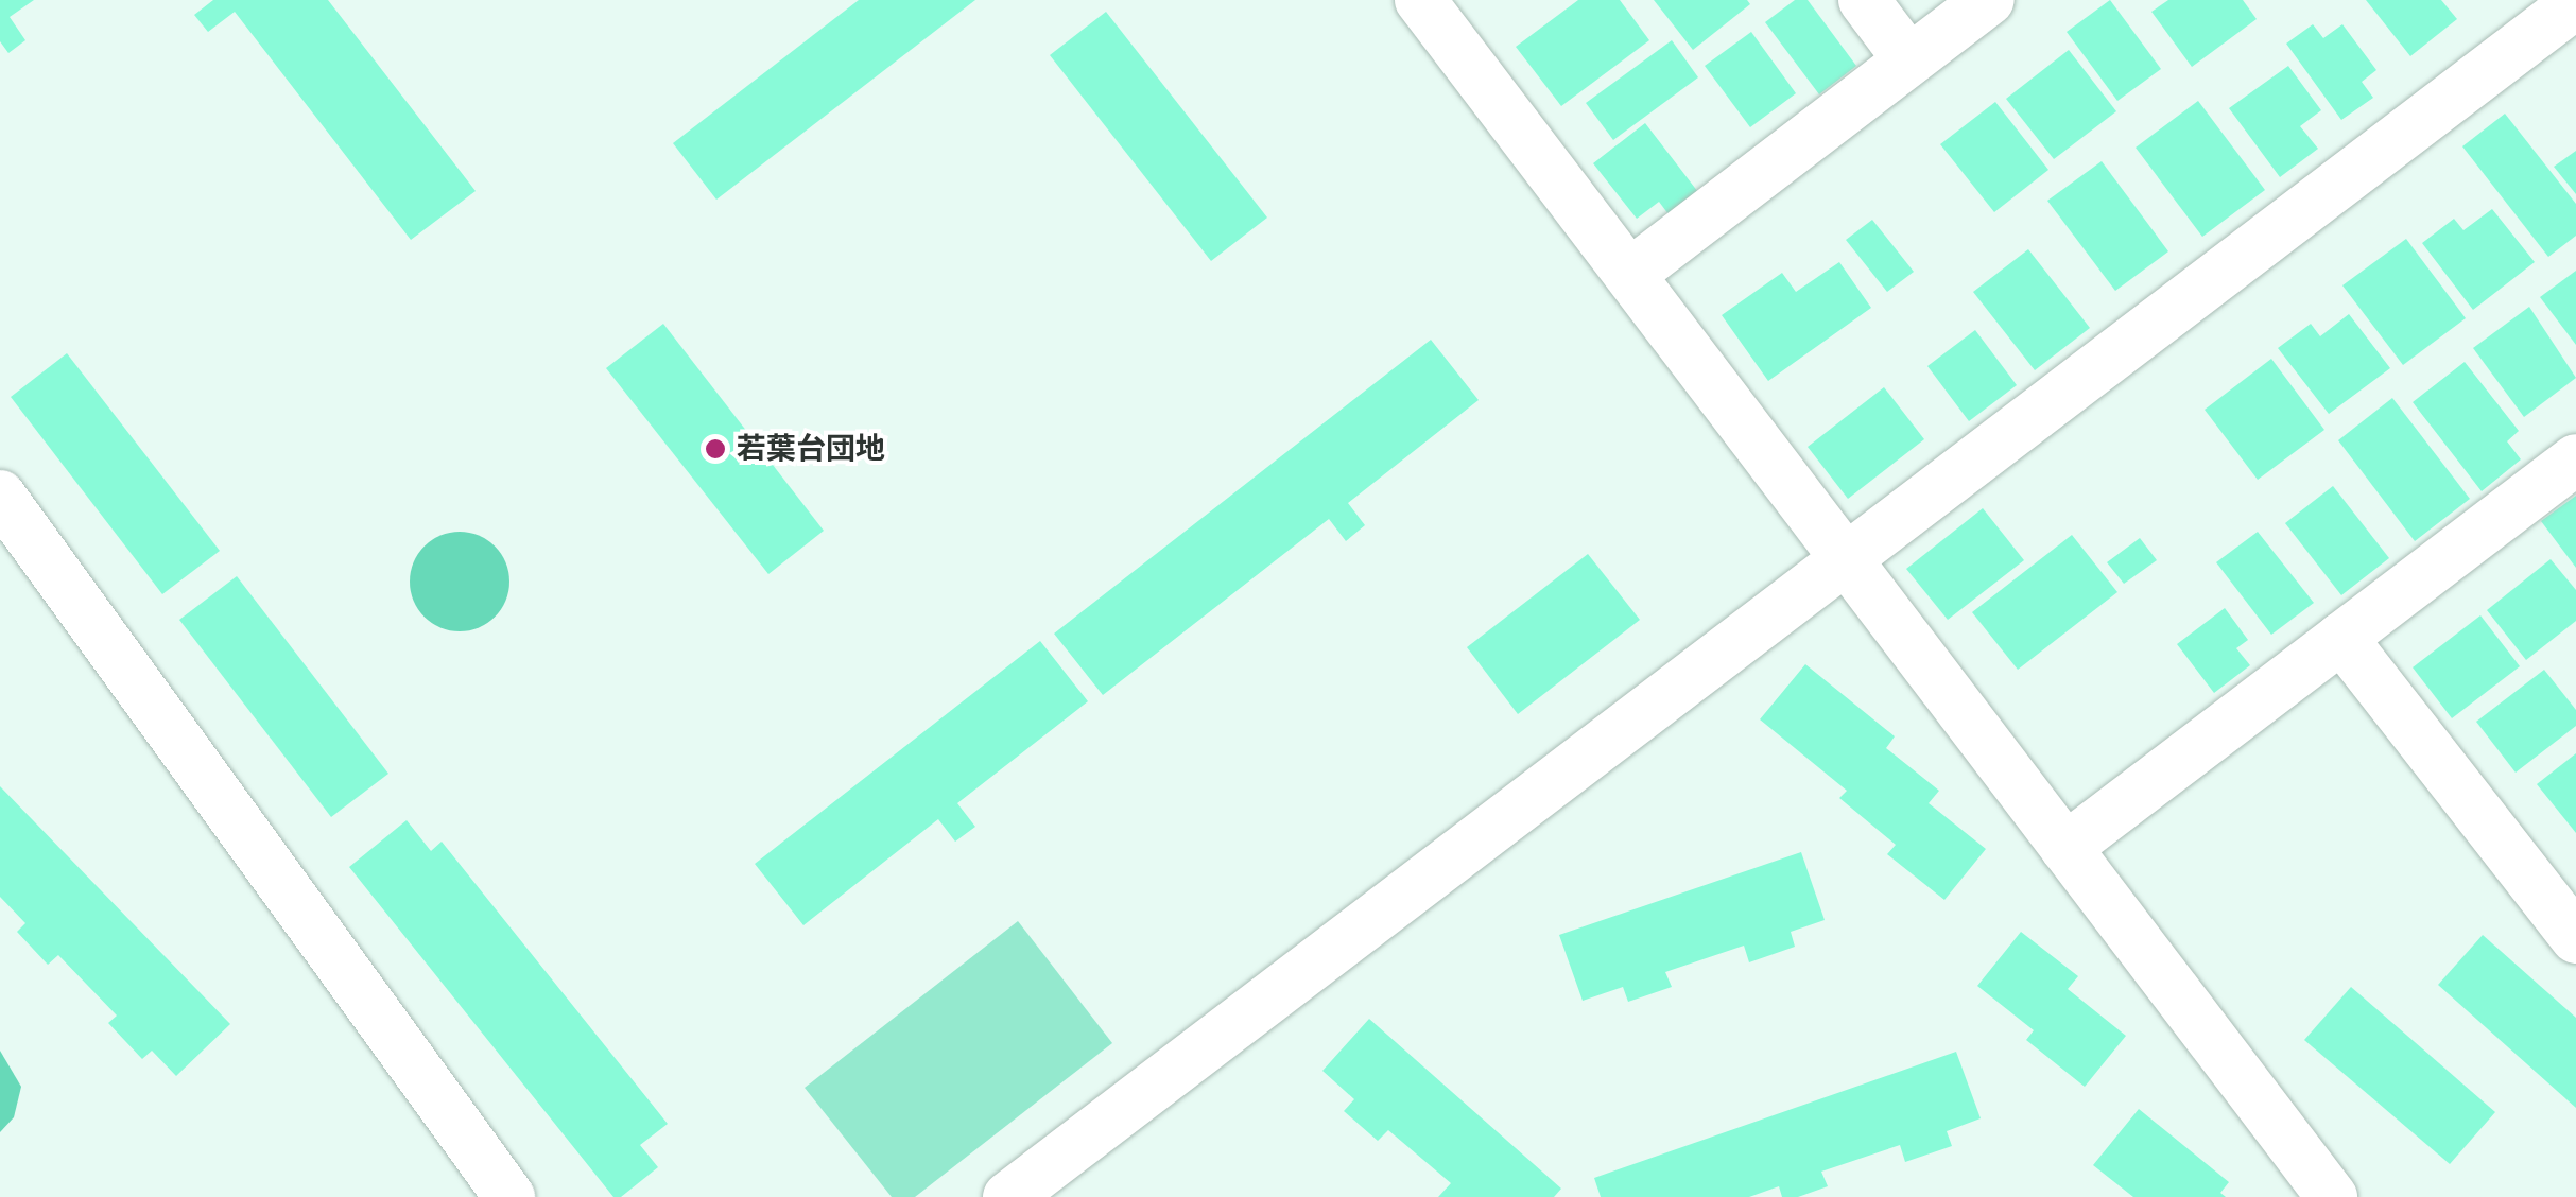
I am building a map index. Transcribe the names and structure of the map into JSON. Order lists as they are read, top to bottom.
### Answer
{
  "places": ["若葉台団地"]
}
